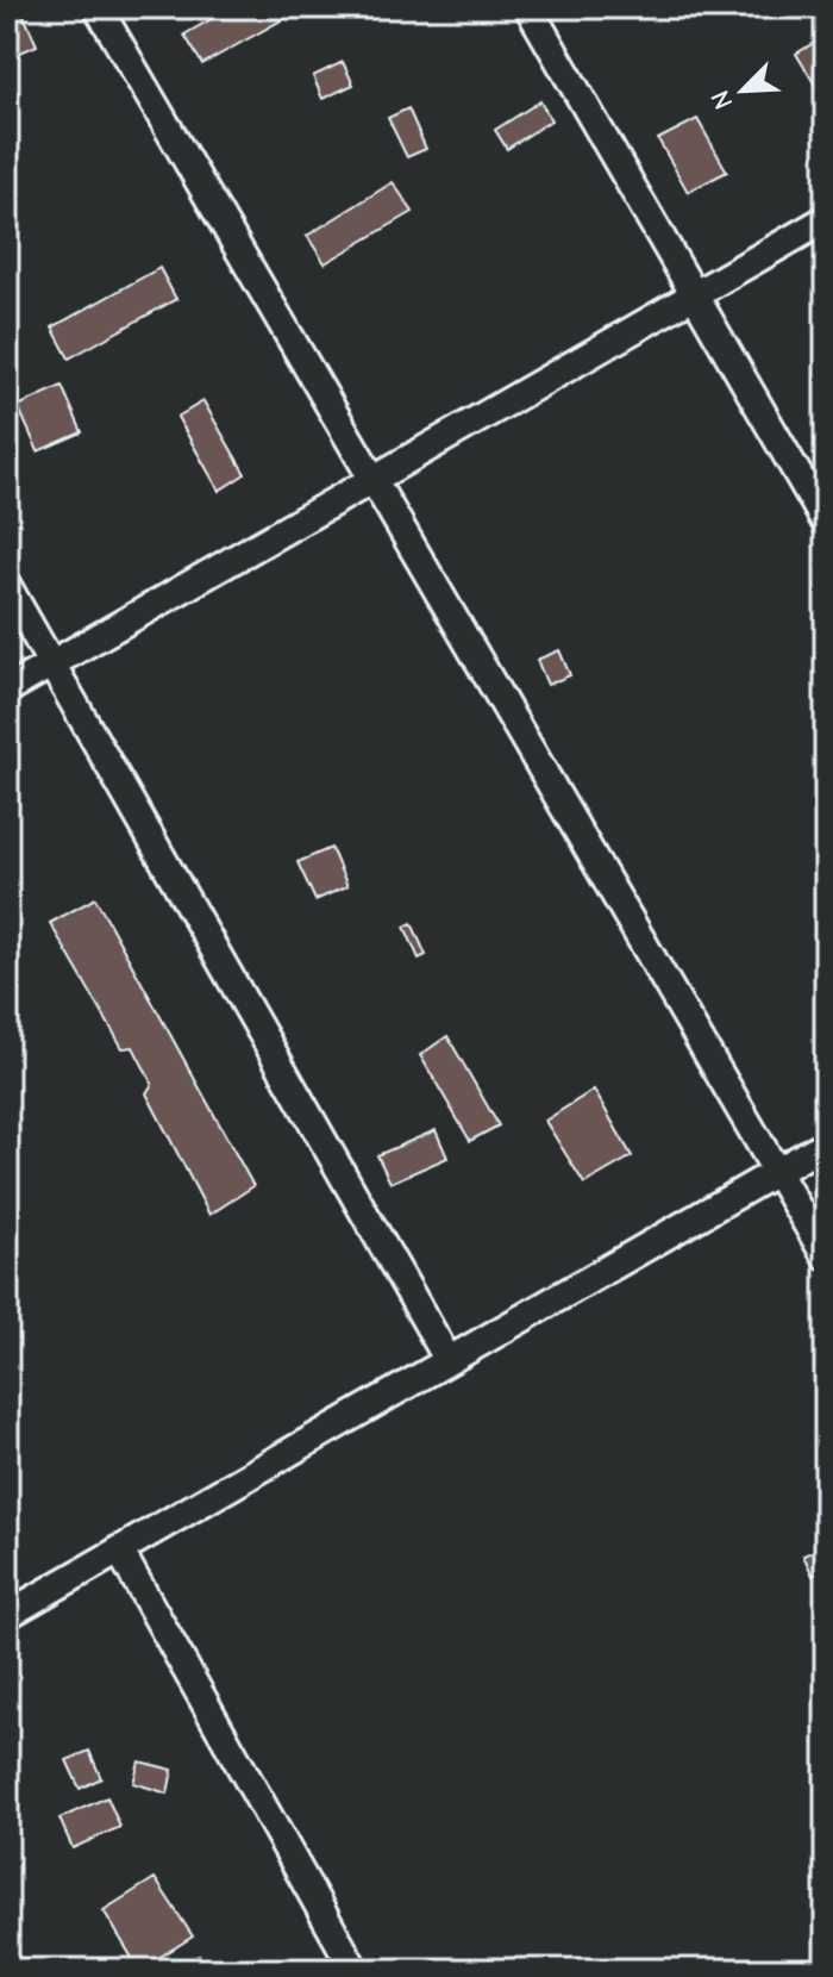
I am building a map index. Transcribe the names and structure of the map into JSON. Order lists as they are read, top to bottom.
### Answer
{
  "north": "bottom left"
}
